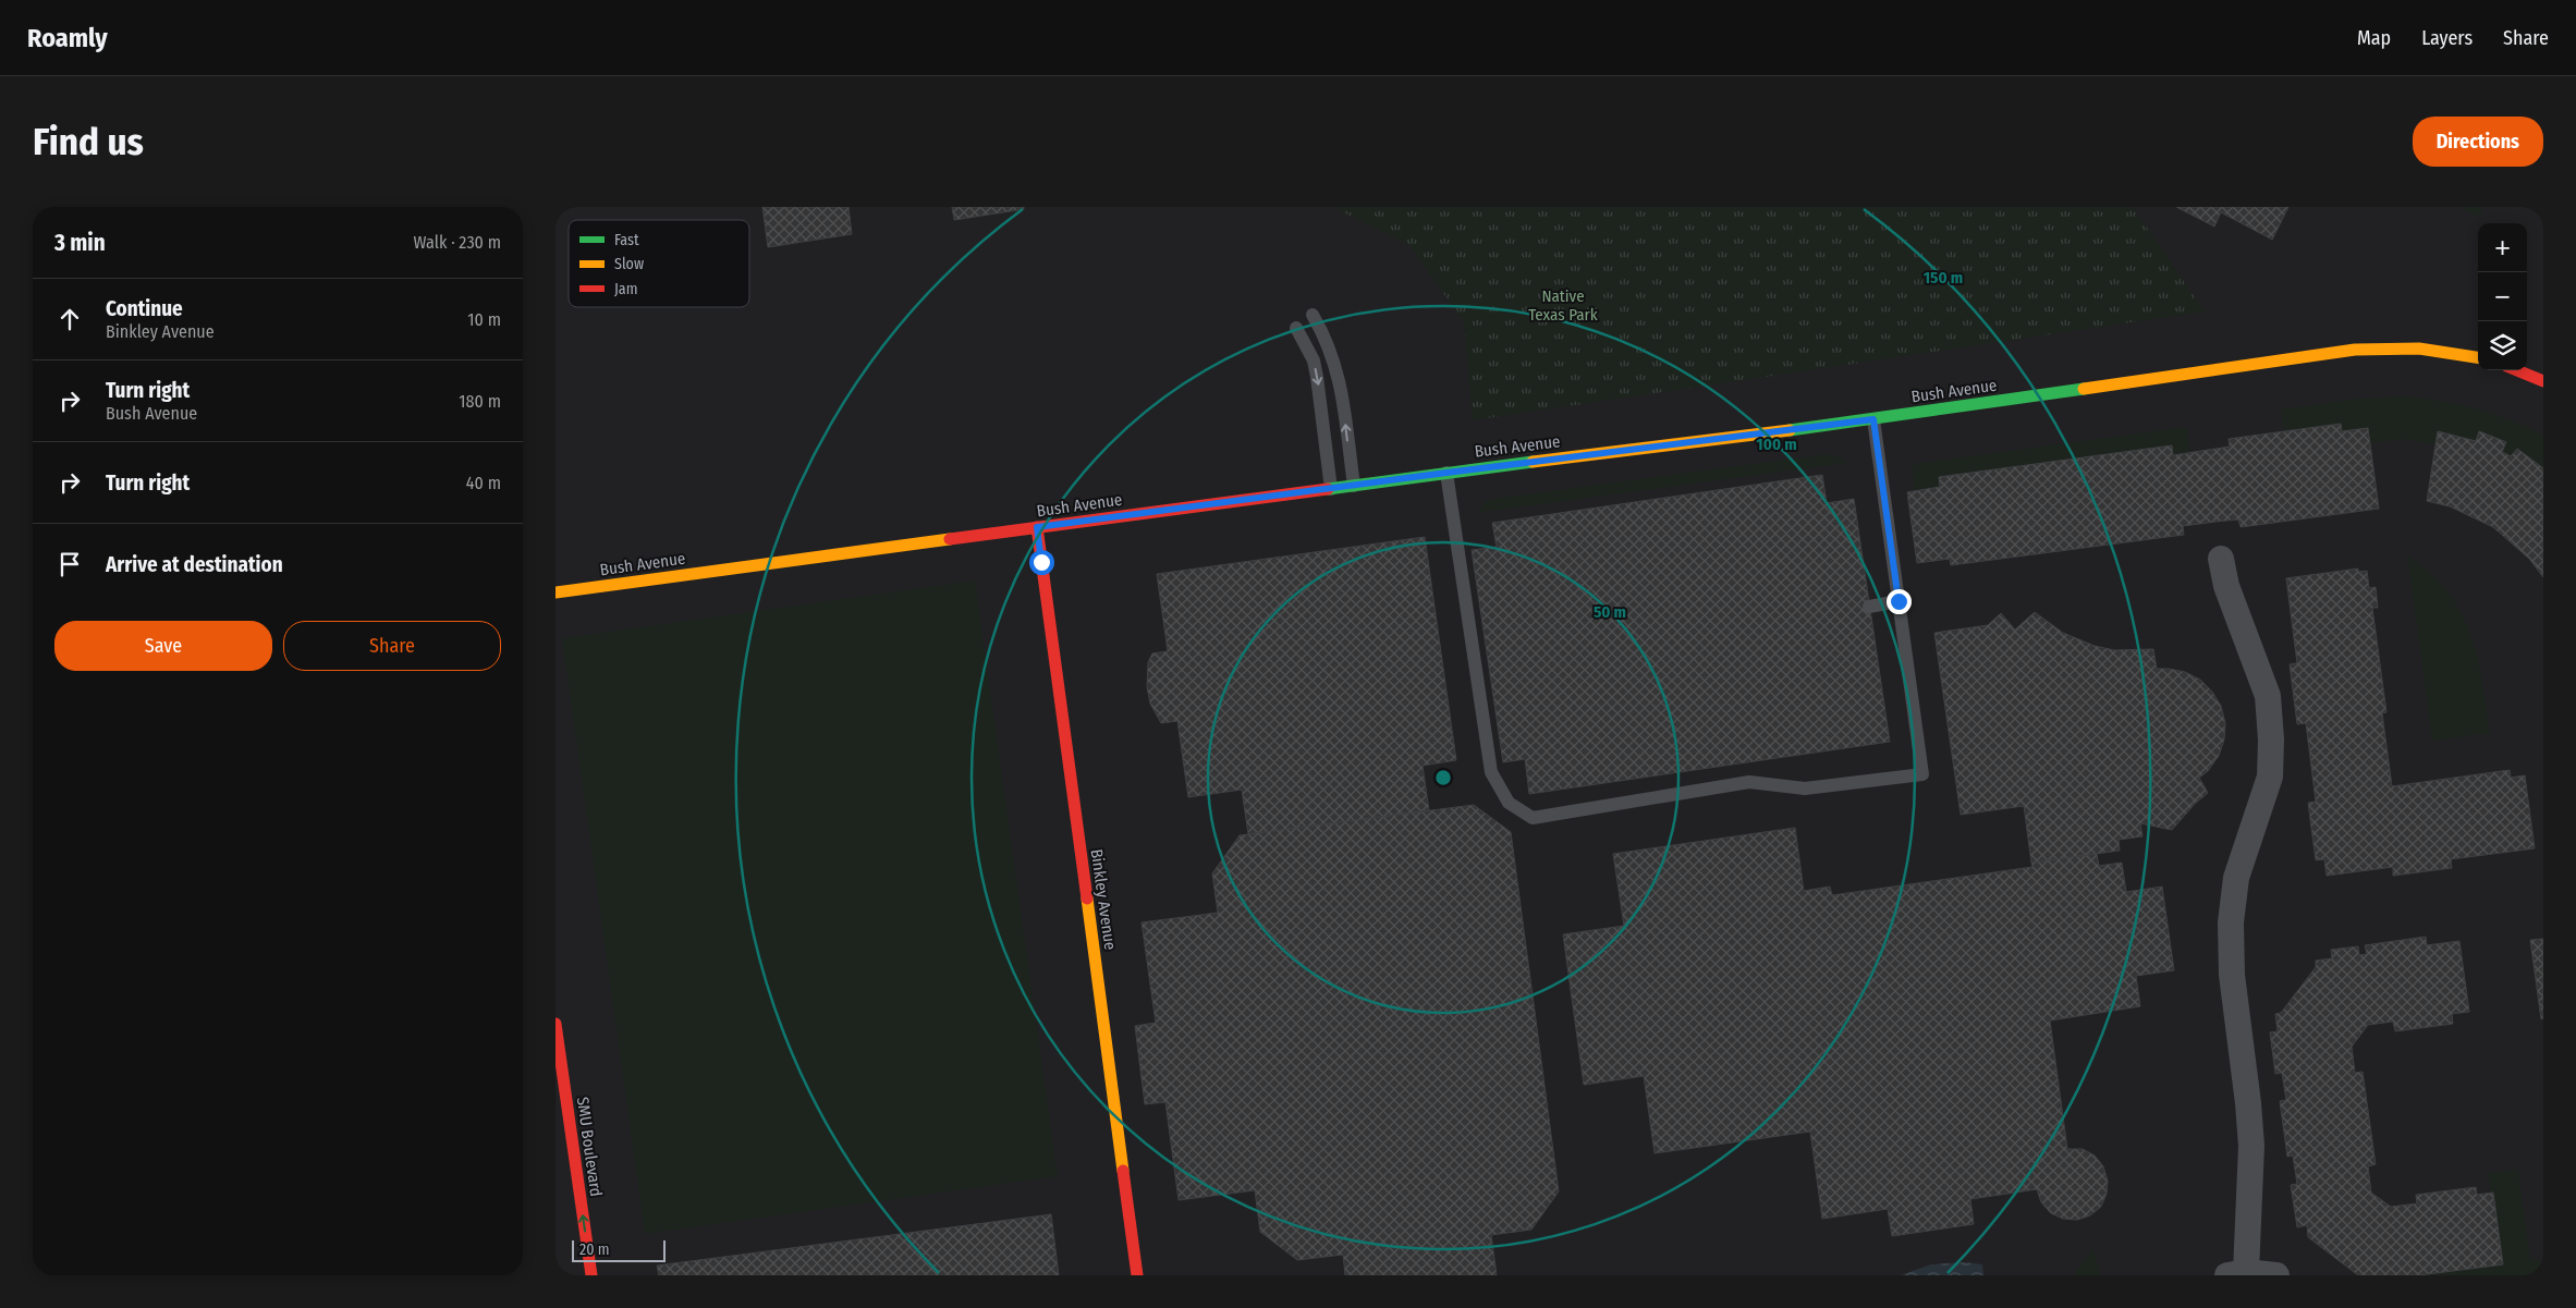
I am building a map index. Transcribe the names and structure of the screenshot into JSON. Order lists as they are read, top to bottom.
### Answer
{
  "streets": {
    "street": ["Bush Avenue", "Binkley Avenue", "SMU Boulevard"]
  },
  "crossings": [
    ["Bush Avenue", "Binkley Avenue"]
  ],
  "one_way": ["SMU Boulevard"],
  "parks": ["Native Texas Park"],
  "legend": ["Fast", "Slow", "Jam"],
  "scale_bar": "20 m",
  "page": {
    "header": "Roamly",
    "nav": ["Map", "Layers", "Share"],
    "buttons": [
      "Directions",
      ["Save", "Share"]
    ],
    "title": "Find us",
    "heading": ["3 min", "Walk · 230 m"],
    "map_buttons": ["+", "−"],
    "list": [
      ["Continue", "Binkley Avenue", "10 m"],
      ["Turn right", "Bush Avenue", "180 m"],
      ["Turn right", "40 m"],
      "Arrive at destination"
    ],
    "scale": "20 m"
  },
  "rings": ["150 m", "100 m", "50 m"]
}
